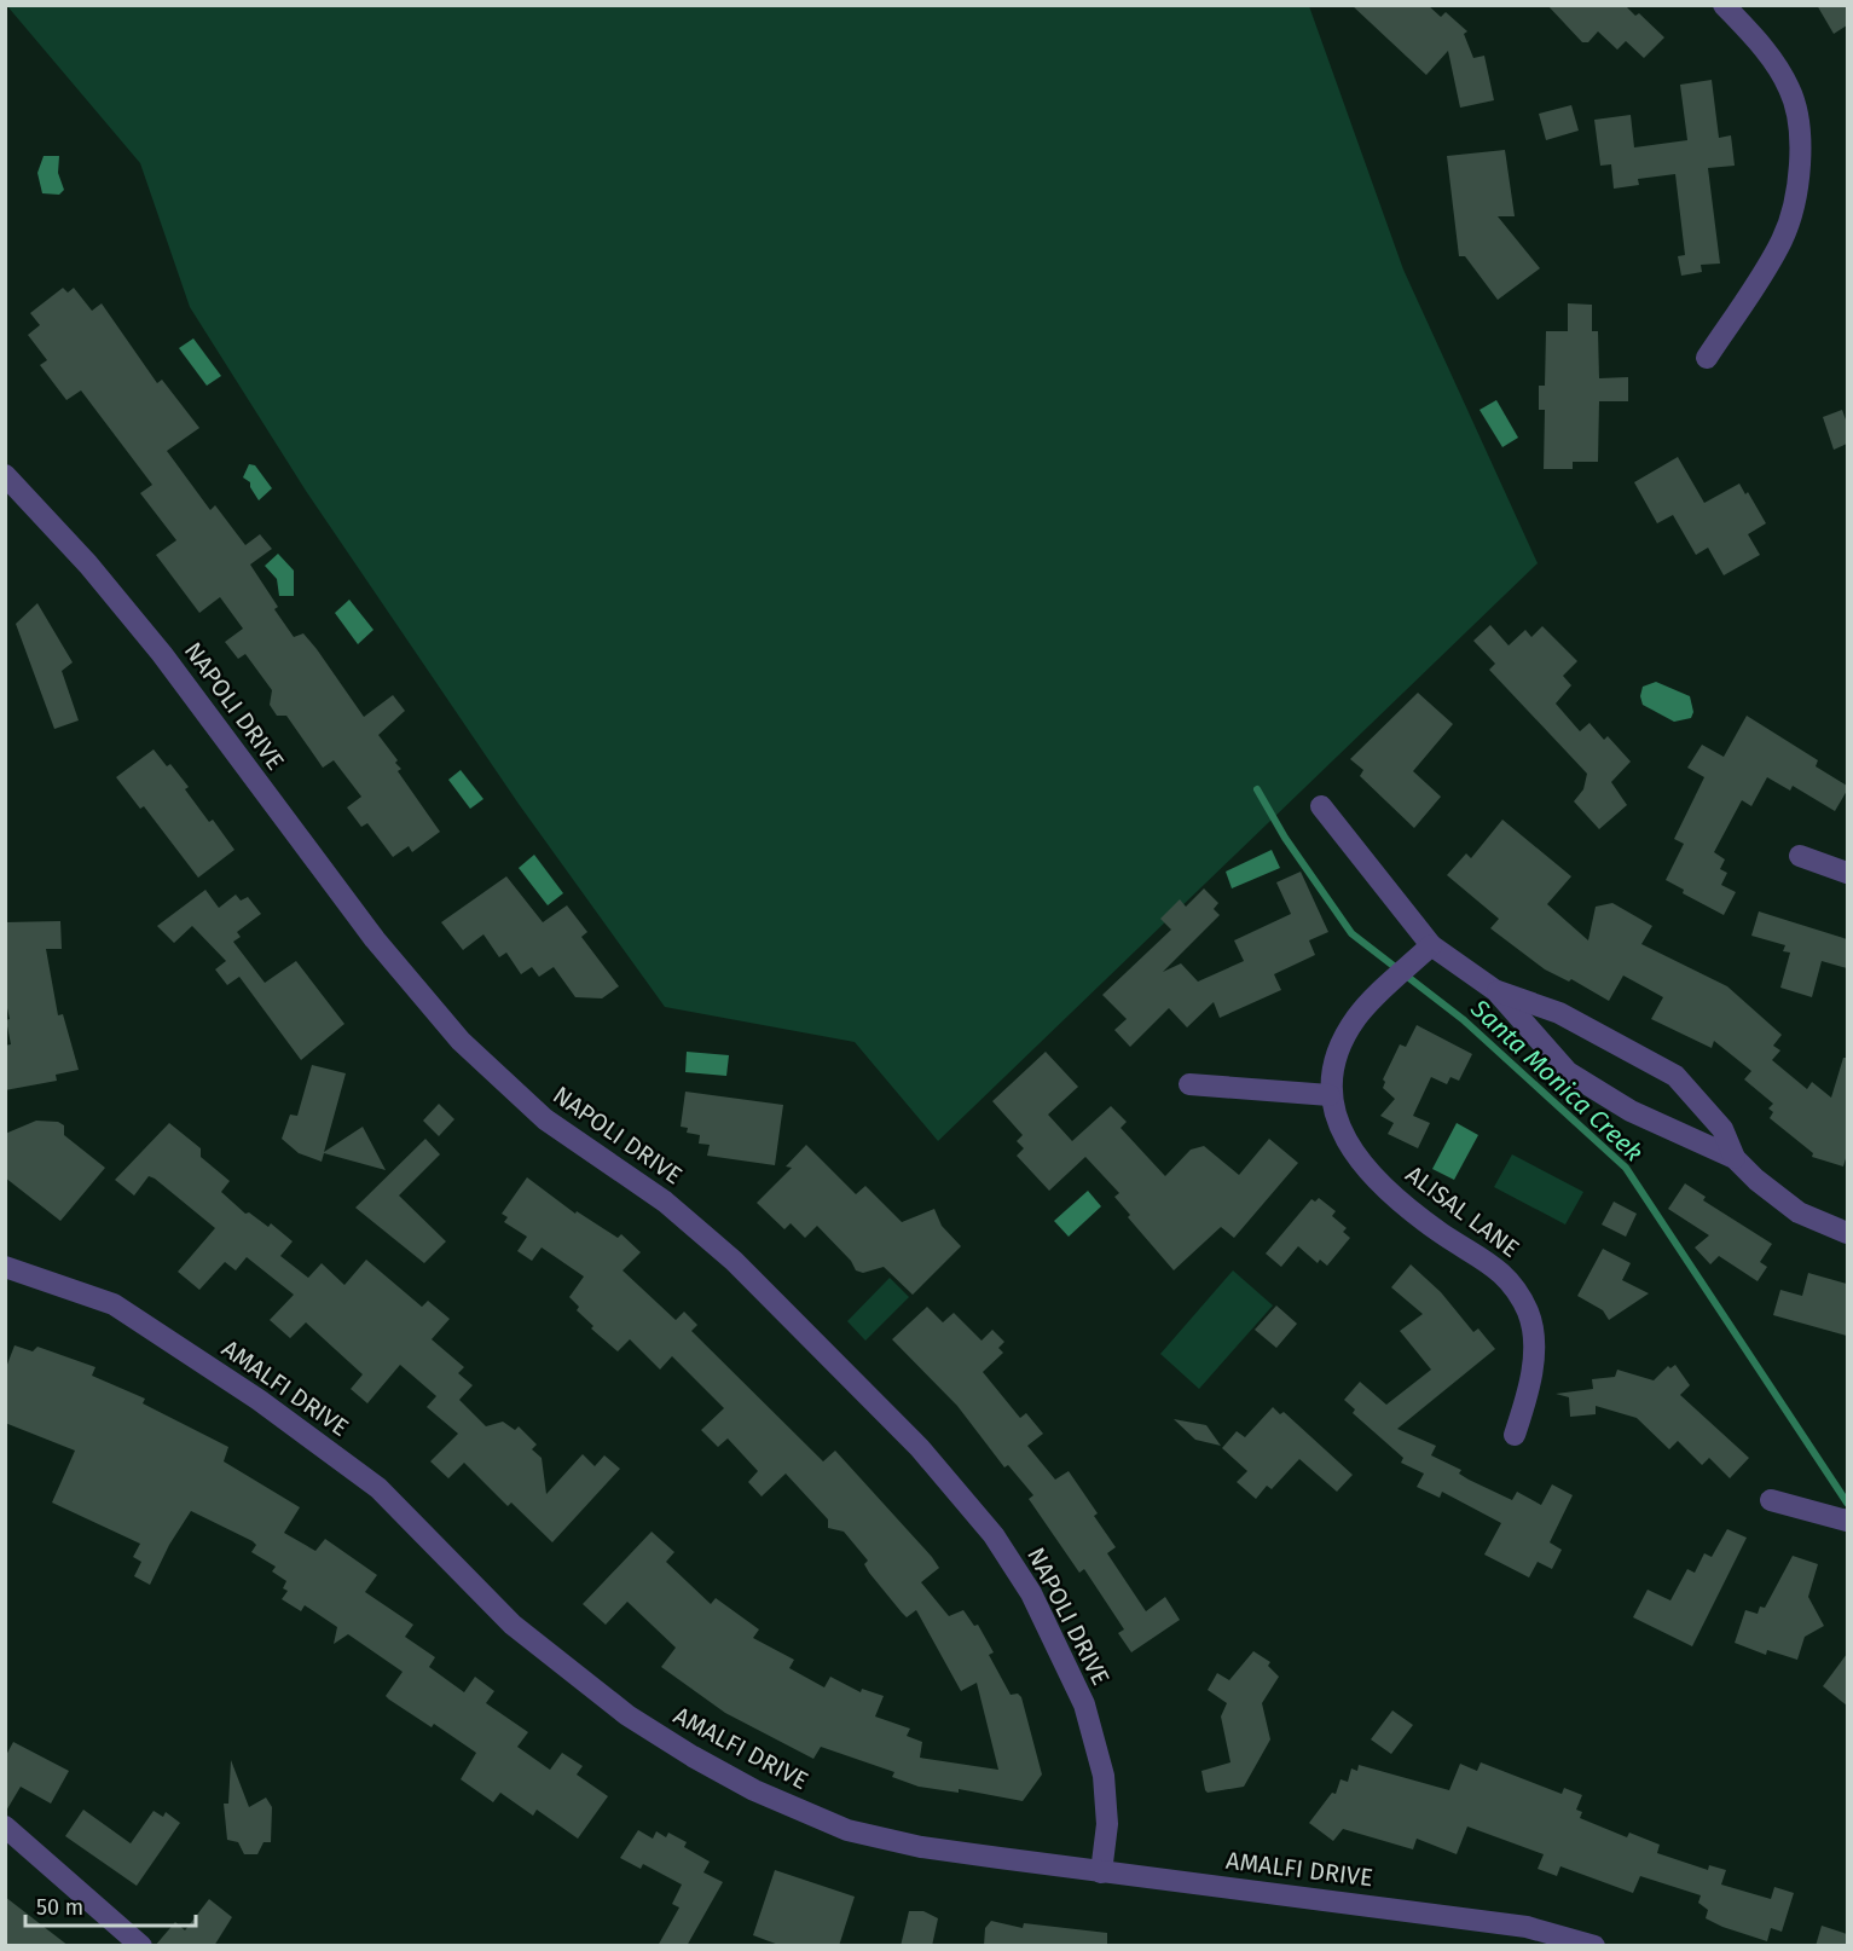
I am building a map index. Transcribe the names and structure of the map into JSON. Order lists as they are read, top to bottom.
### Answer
{
  "streets": {
    "street": ["NAPOLI DRIVE", "ALISAL LANE", "AMALFI DRIVE"]
  },
  "crossings": [
    ["NAPOLI DRIVE", "AMALFI DRIVE"]
  ],
  "water": ["Santa Monica Creek"],
  "scale_bar": "50 m"
}
